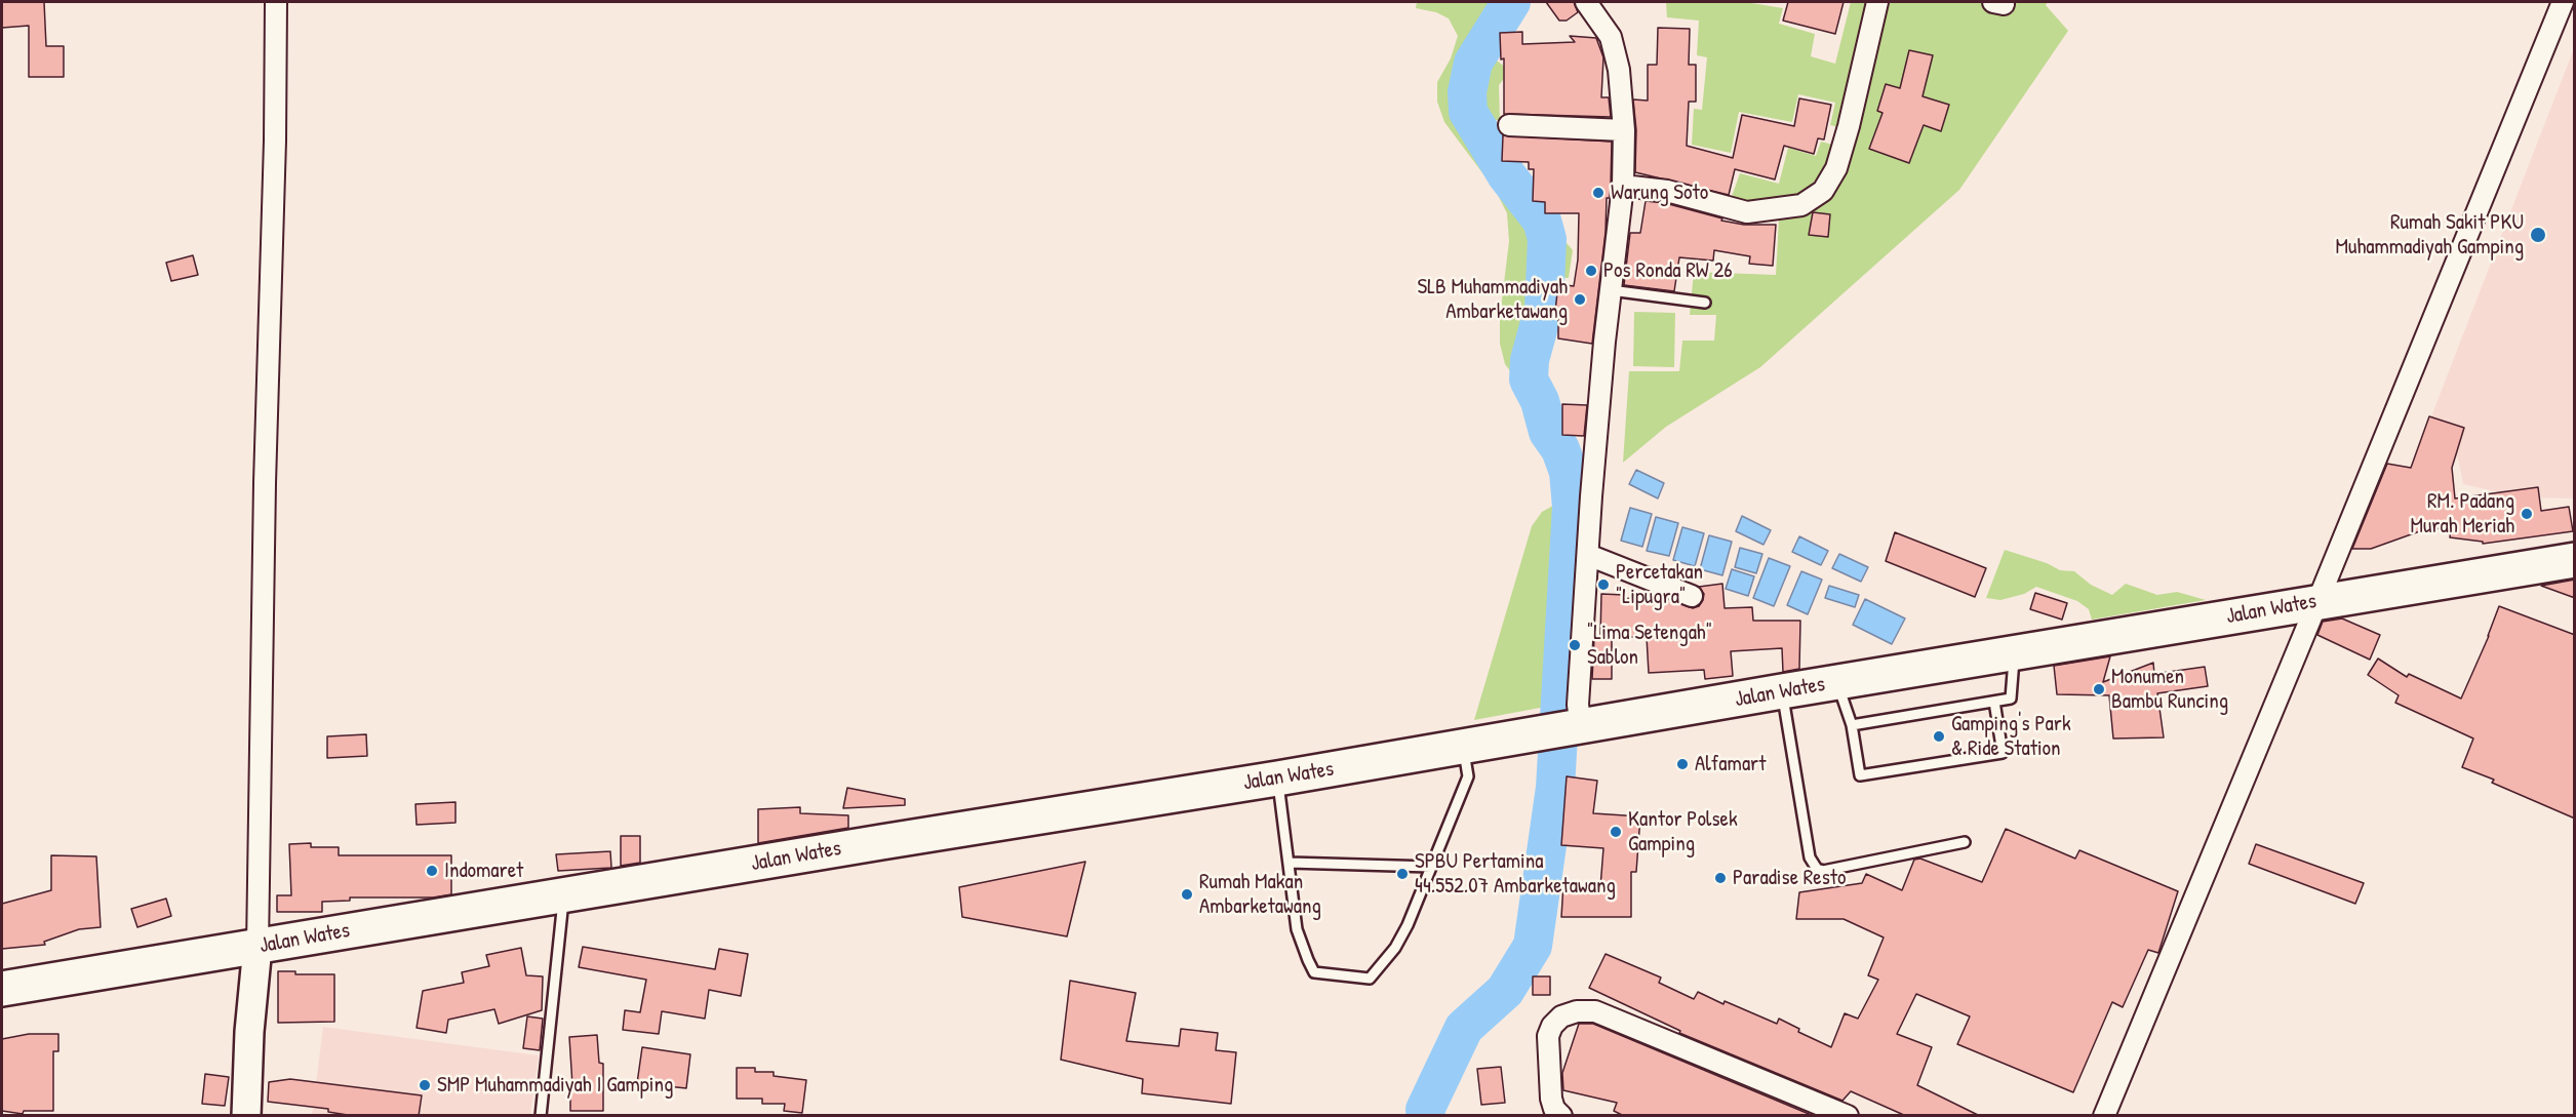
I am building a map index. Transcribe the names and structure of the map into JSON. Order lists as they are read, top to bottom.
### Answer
{
  "streets": {
    "highway": ["Jalan Wates"]
  },
  "places": [
    "Warung Soto",
    "Rumah Sakit PKU Muhammadiyah Gamping",
    "Pos Ronda RW 26",
    "SLB Muhammadiyah Ambarketawang",
    "RM. Padang Murah Meriah",
    "Percetakan \"Lipugra\"",
    "\"Lima Setengah\" Sablon",
    "Monumen Bambu Runcing",
    "Gamping's Park & Ride Station",
    "Alfamart",
    "Kantor Polsek Gamping",
    "Indomaret",
    "SPBU Pertamina 44.552.07 Ambarketawang",
    "Paradise Resto",
    "Rumah Makan Ambarketawang",
    "SMP Muhammadiyah I Gamping"
  ]
}
